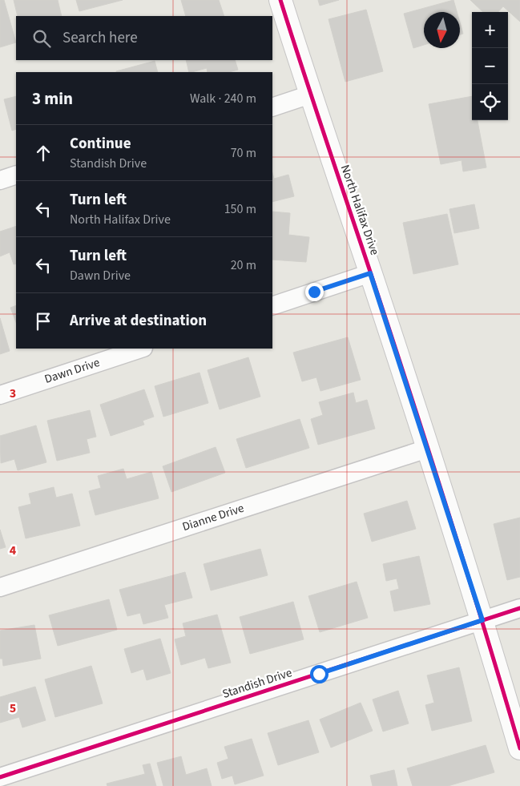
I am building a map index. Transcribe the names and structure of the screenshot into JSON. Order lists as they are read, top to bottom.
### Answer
{
  "streets": {
    "street": [
      "North Halifax Drive",
      "Dawn Drive",
      "Dianne Drive",
      "Standish Drive"
    ]
  },
  "crossings": [
    ["North Halifax Drive", "Dianne Drive"],
    ["North Halifax Drive", "Standish Drive"]
  ],
  "north": "bottom",
  "page": {
    "map_buttons": ["+", "−"],
    "search": "Search here",
    "heading": ["3 min", "Walk · 240 m"],
    "list": [
      ["Continue", "Standish Drive", "70 m"],
      ["Turn left", "North Halifax Drive", "150 m"],
      ["Turn left", "Dawn Drive", "20 m"],
      "Arrive at destination"
    ]
  },
  "grid": {
    "rows": ["3", "4", "5"]
  }
}
